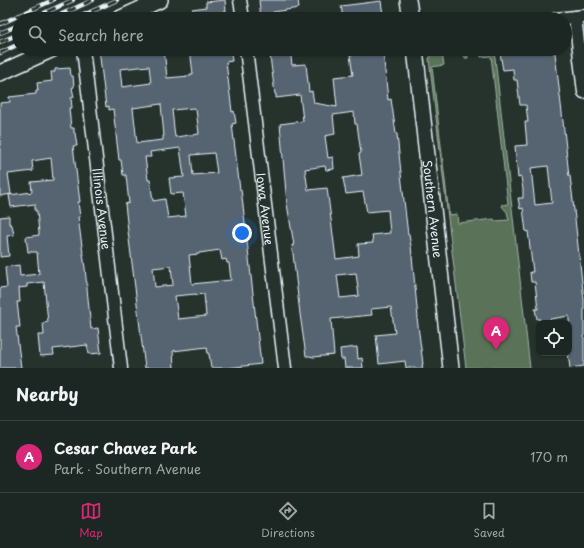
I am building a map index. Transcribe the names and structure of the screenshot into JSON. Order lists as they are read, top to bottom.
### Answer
{
  "streets": {
    "street": ["Illinois Avenue", "Iowa Avenue", "Southern Avenue"]
  },
  "page": {
    "search": "Search here",
    "pins": "A",
    "heading": "Nearby",
    "list": [
      {
        "mark": "A",
        "name": "Cesar Chavez Park",
        "note": "Park · Southern Avenue",
        "value": "170 m"
      }
    ],
    "nav": ["Map", "Directions", "Saved"]
  }
}
